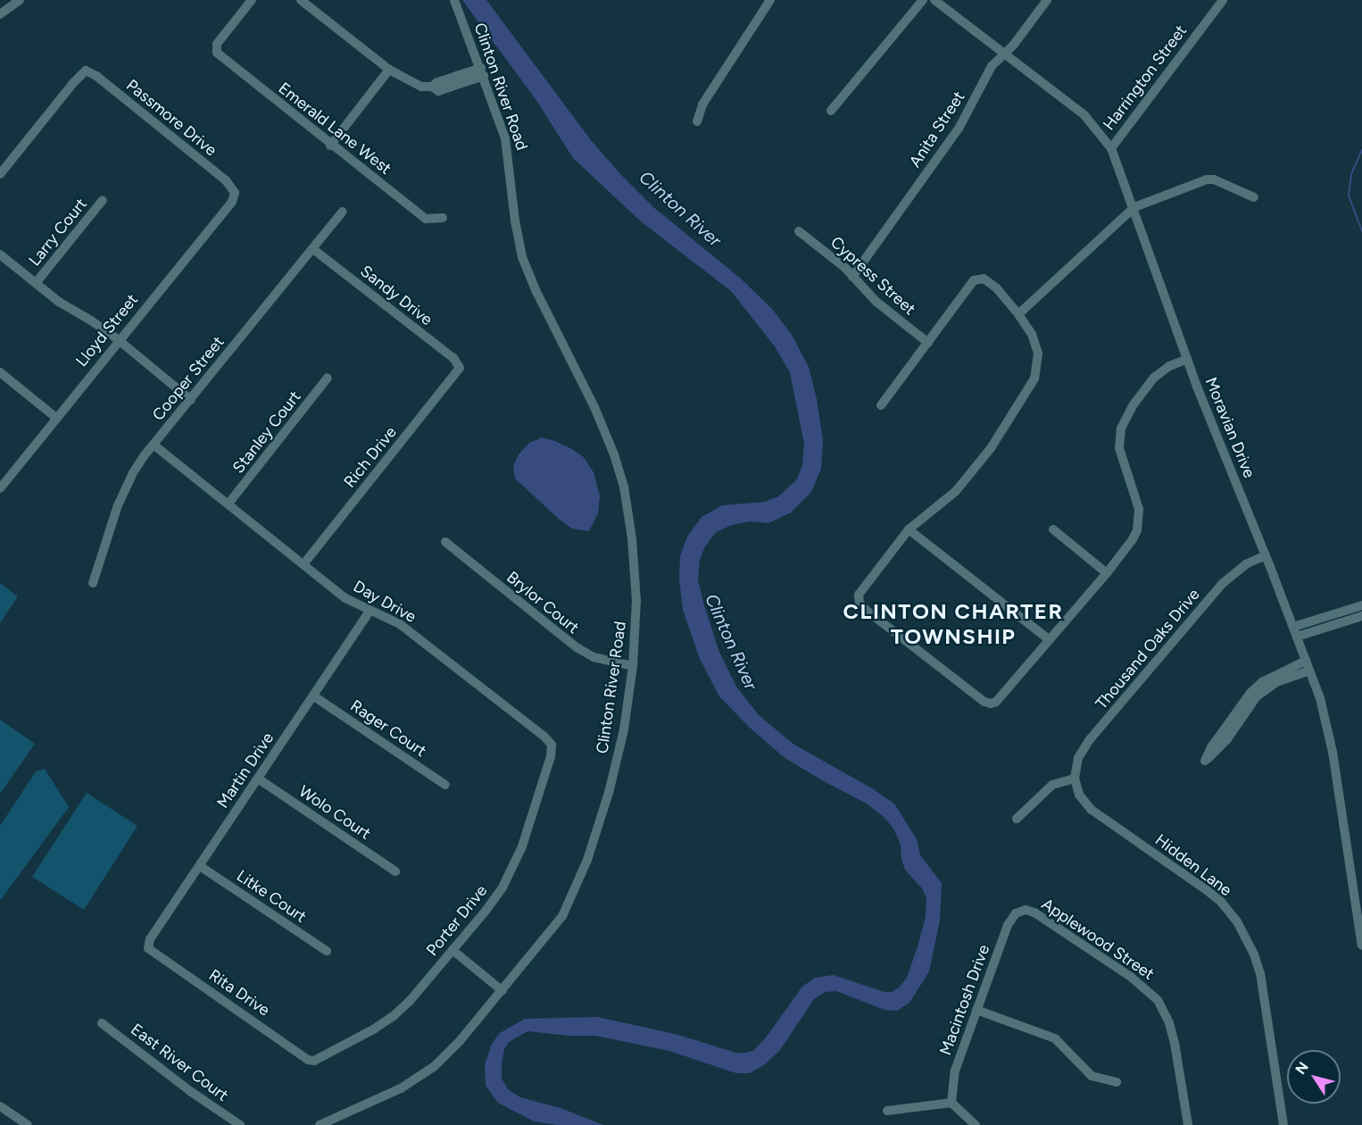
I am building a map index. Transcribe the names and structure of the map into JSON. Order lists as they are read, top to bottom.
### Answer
{
  "streets": {
    "street": [
      "Harrington Street",
      "Clinton River Road",
      "Passmore Drive",
      "Emerald Lane West",
      "Anita Street",
      "Larry Court",
      "Cypress Street",
      "Sandy Drive",
      "Lloyd Street",
      "Cooper Street",
      "Moravian Drive",
      "Stanley Court",
      "Rich Drive",
      "Day Drive",
      "Brylor Court",
      "Thousand Oaks Drive",
      "Rager Court",
      "Martin Drive",
      "Wolo Court",
      "Hidden Lane",
      "Litke Court",
      "Porter Drive",
      "Applewood Street",
      "Rita Drive",
      "Macintosh Drive",
      "East River Court"
    ]
  },
  "crossings": [
    ["Harrington Street", "Moravian Drive"],
    ["Clinton River Road", "Brylor Court"],
    ["Passmore Drive", "Lloyd Street"],
    ["Anita Street", "Cypress Street"],
    ["Anita Street", "Moravian Drive"],
    ["Sandy Drive", "Cooper Street"],
    ["Sandy Drive", "Rich Drive"],
    ["Cooper Street", "Day Drive"],
    ["Moravian Drive", "Thousand Oaks Drive"],
    ["Stanley Court", "Day Drive"],
    ["Rich Drive", "Day Drive"],
    ["Day Drive", "Martin Drive"],
    ["Day Drive", "Porter Drive"],
    ["Thousand Oaks Drive", "Hidden Lane"],
    ["Rager Court", "Martin Drive"],
    ["Martin Drive", "Wolo Court"],
    ["Martin Drive", "Litke Court"],
    ["Martin Drive", "Rita Drive"],
    ["Porter Drive", "Rita Drive"],
    ["Applewood Street", "Macintosh Drive"]
  ],
  "districts": ["CLINTON CHARTER TOWNSHIP"],
  "water": ["Clinton River"],
  "north": "top left"
}
